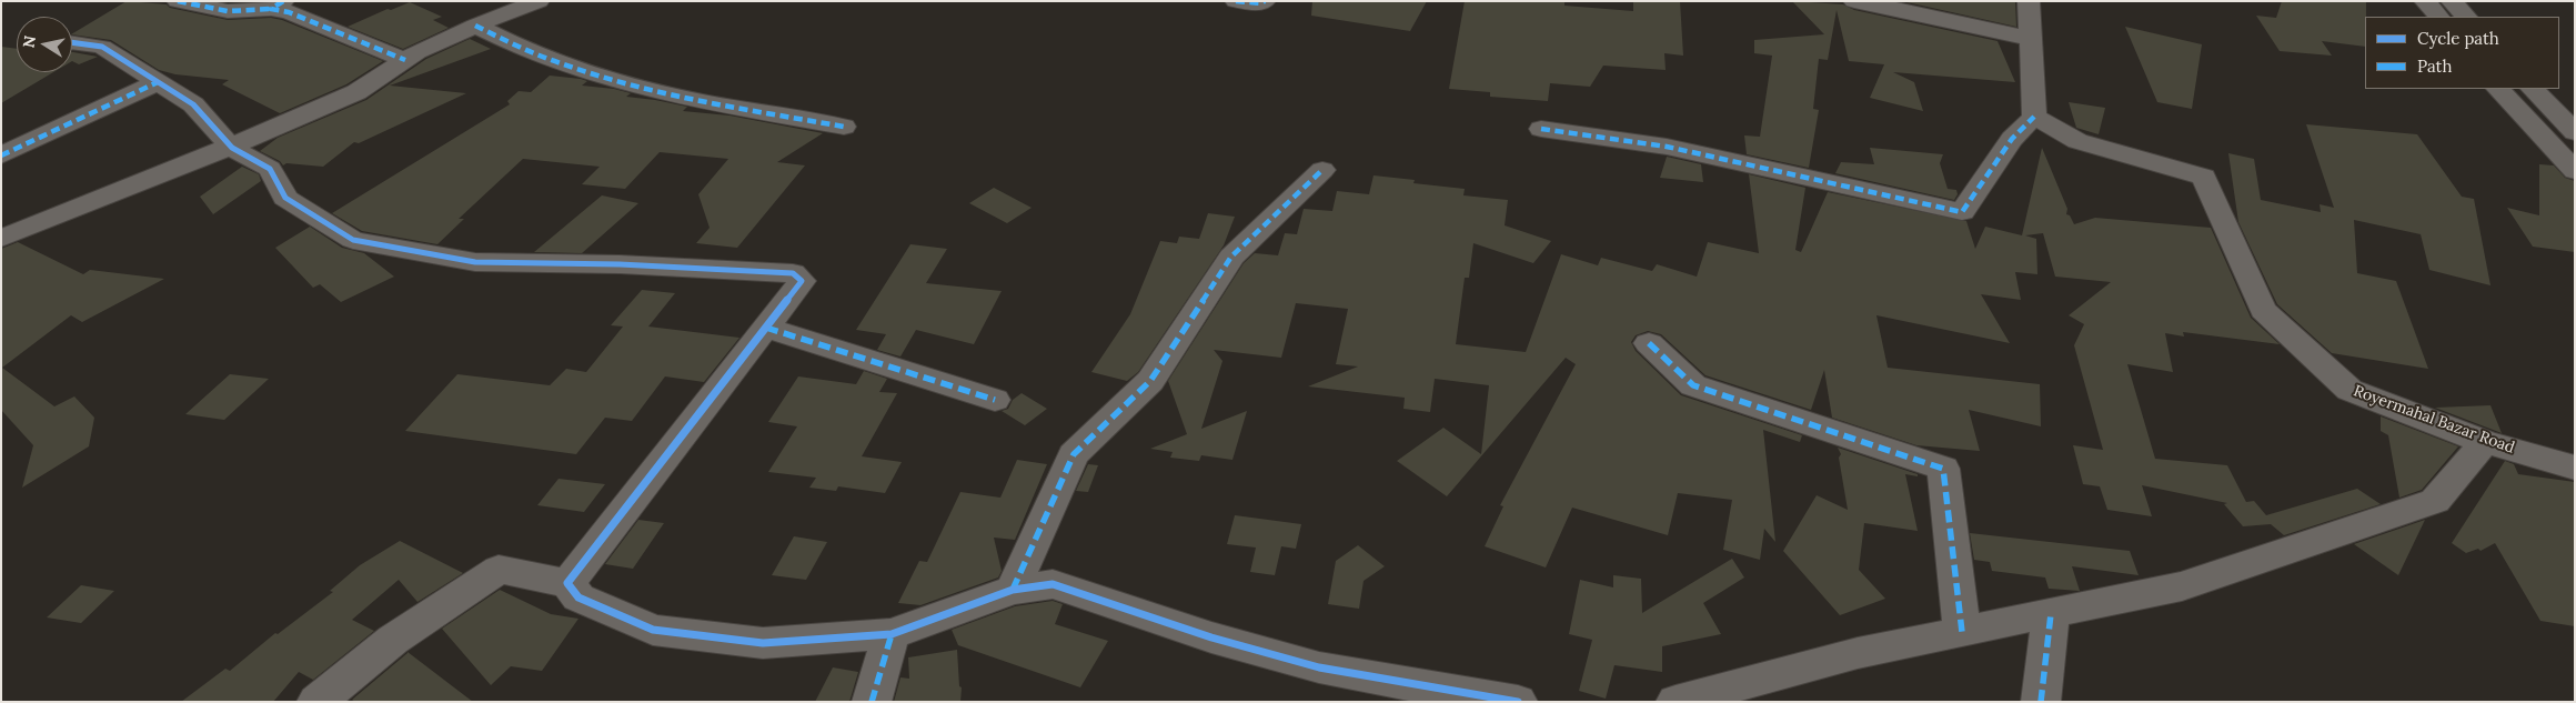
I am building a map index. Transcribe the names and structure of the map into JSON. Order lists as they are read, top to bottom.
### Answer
{
  "streets": {
    "street": ["Royermahal Bazar Road"]
  },
  "legend": ["Cycle path", "Path"],
  "north": "left"
}
